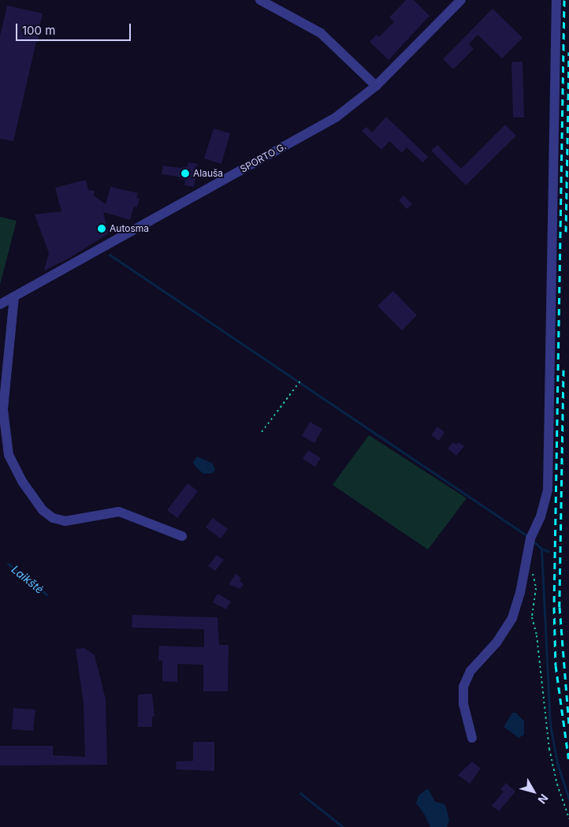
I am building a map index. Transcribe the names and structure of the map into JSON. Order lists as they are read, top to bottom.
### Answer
{
  "streets": {
    "street": ["SPORTO G."]
  },
  "water": ["Laikštė"],
  "places": ["Alauša", "Autosma"],
  "scale_bar": "100 m",
  "north": "bottom right"
}
